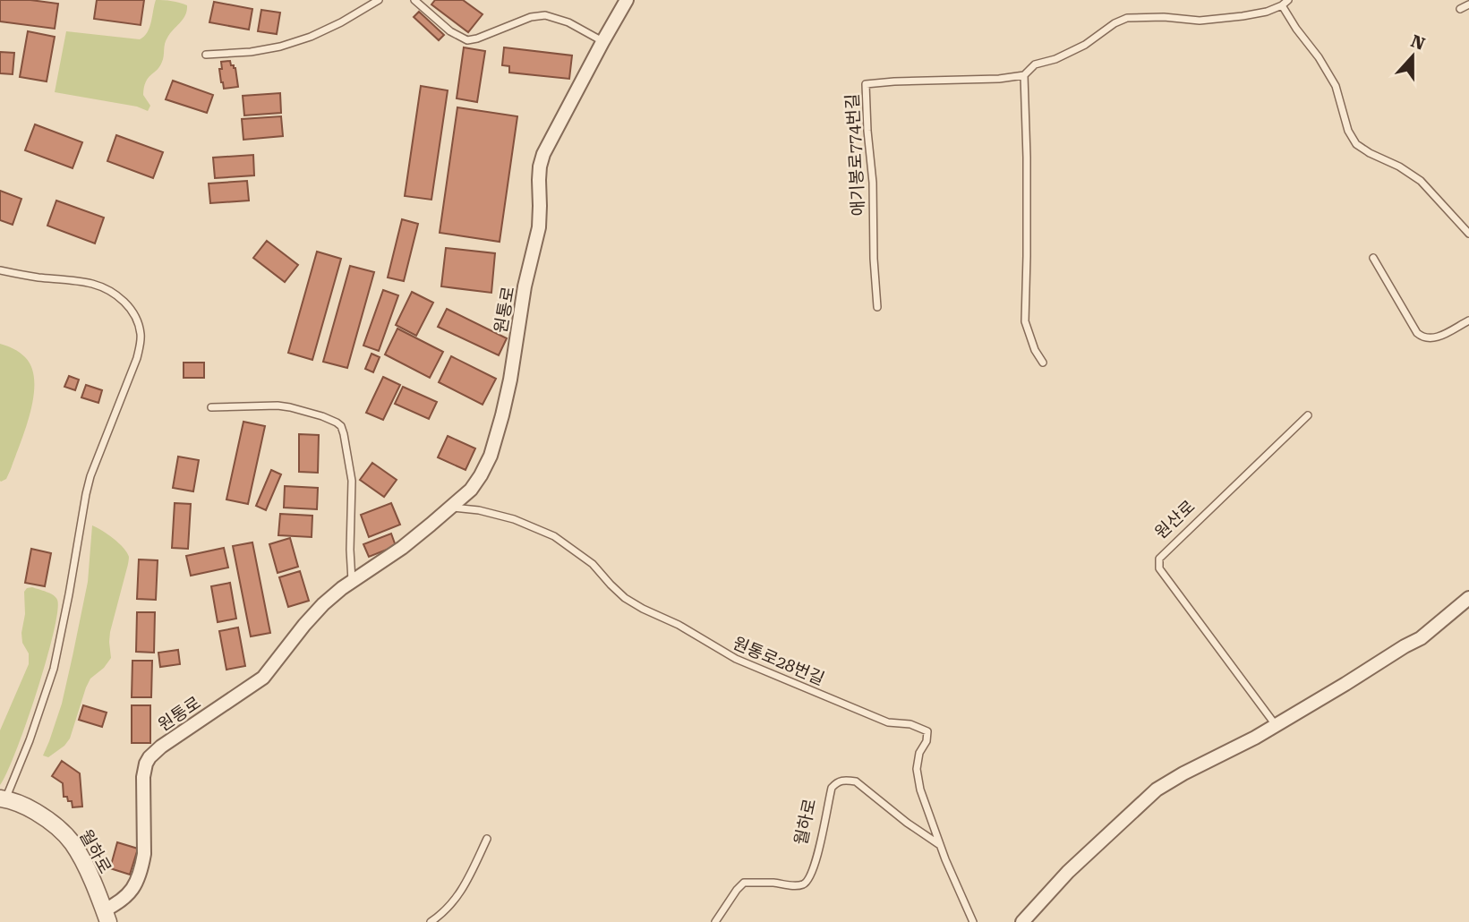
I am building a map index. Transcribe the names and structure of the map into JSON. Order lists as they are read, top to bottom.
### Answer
{
  "streets": {
    "street": ["원통로", "월하로"],
    "lane": ["애기봉로774번길", "원산로", "원통로28번길"]
  },
  "crossings": [
    ["원통로", "원통로28번길"],
    ["원통로", "월하로"],
    ["원통로28번길", "월하로"]
  ],
  "north": "top"
}
